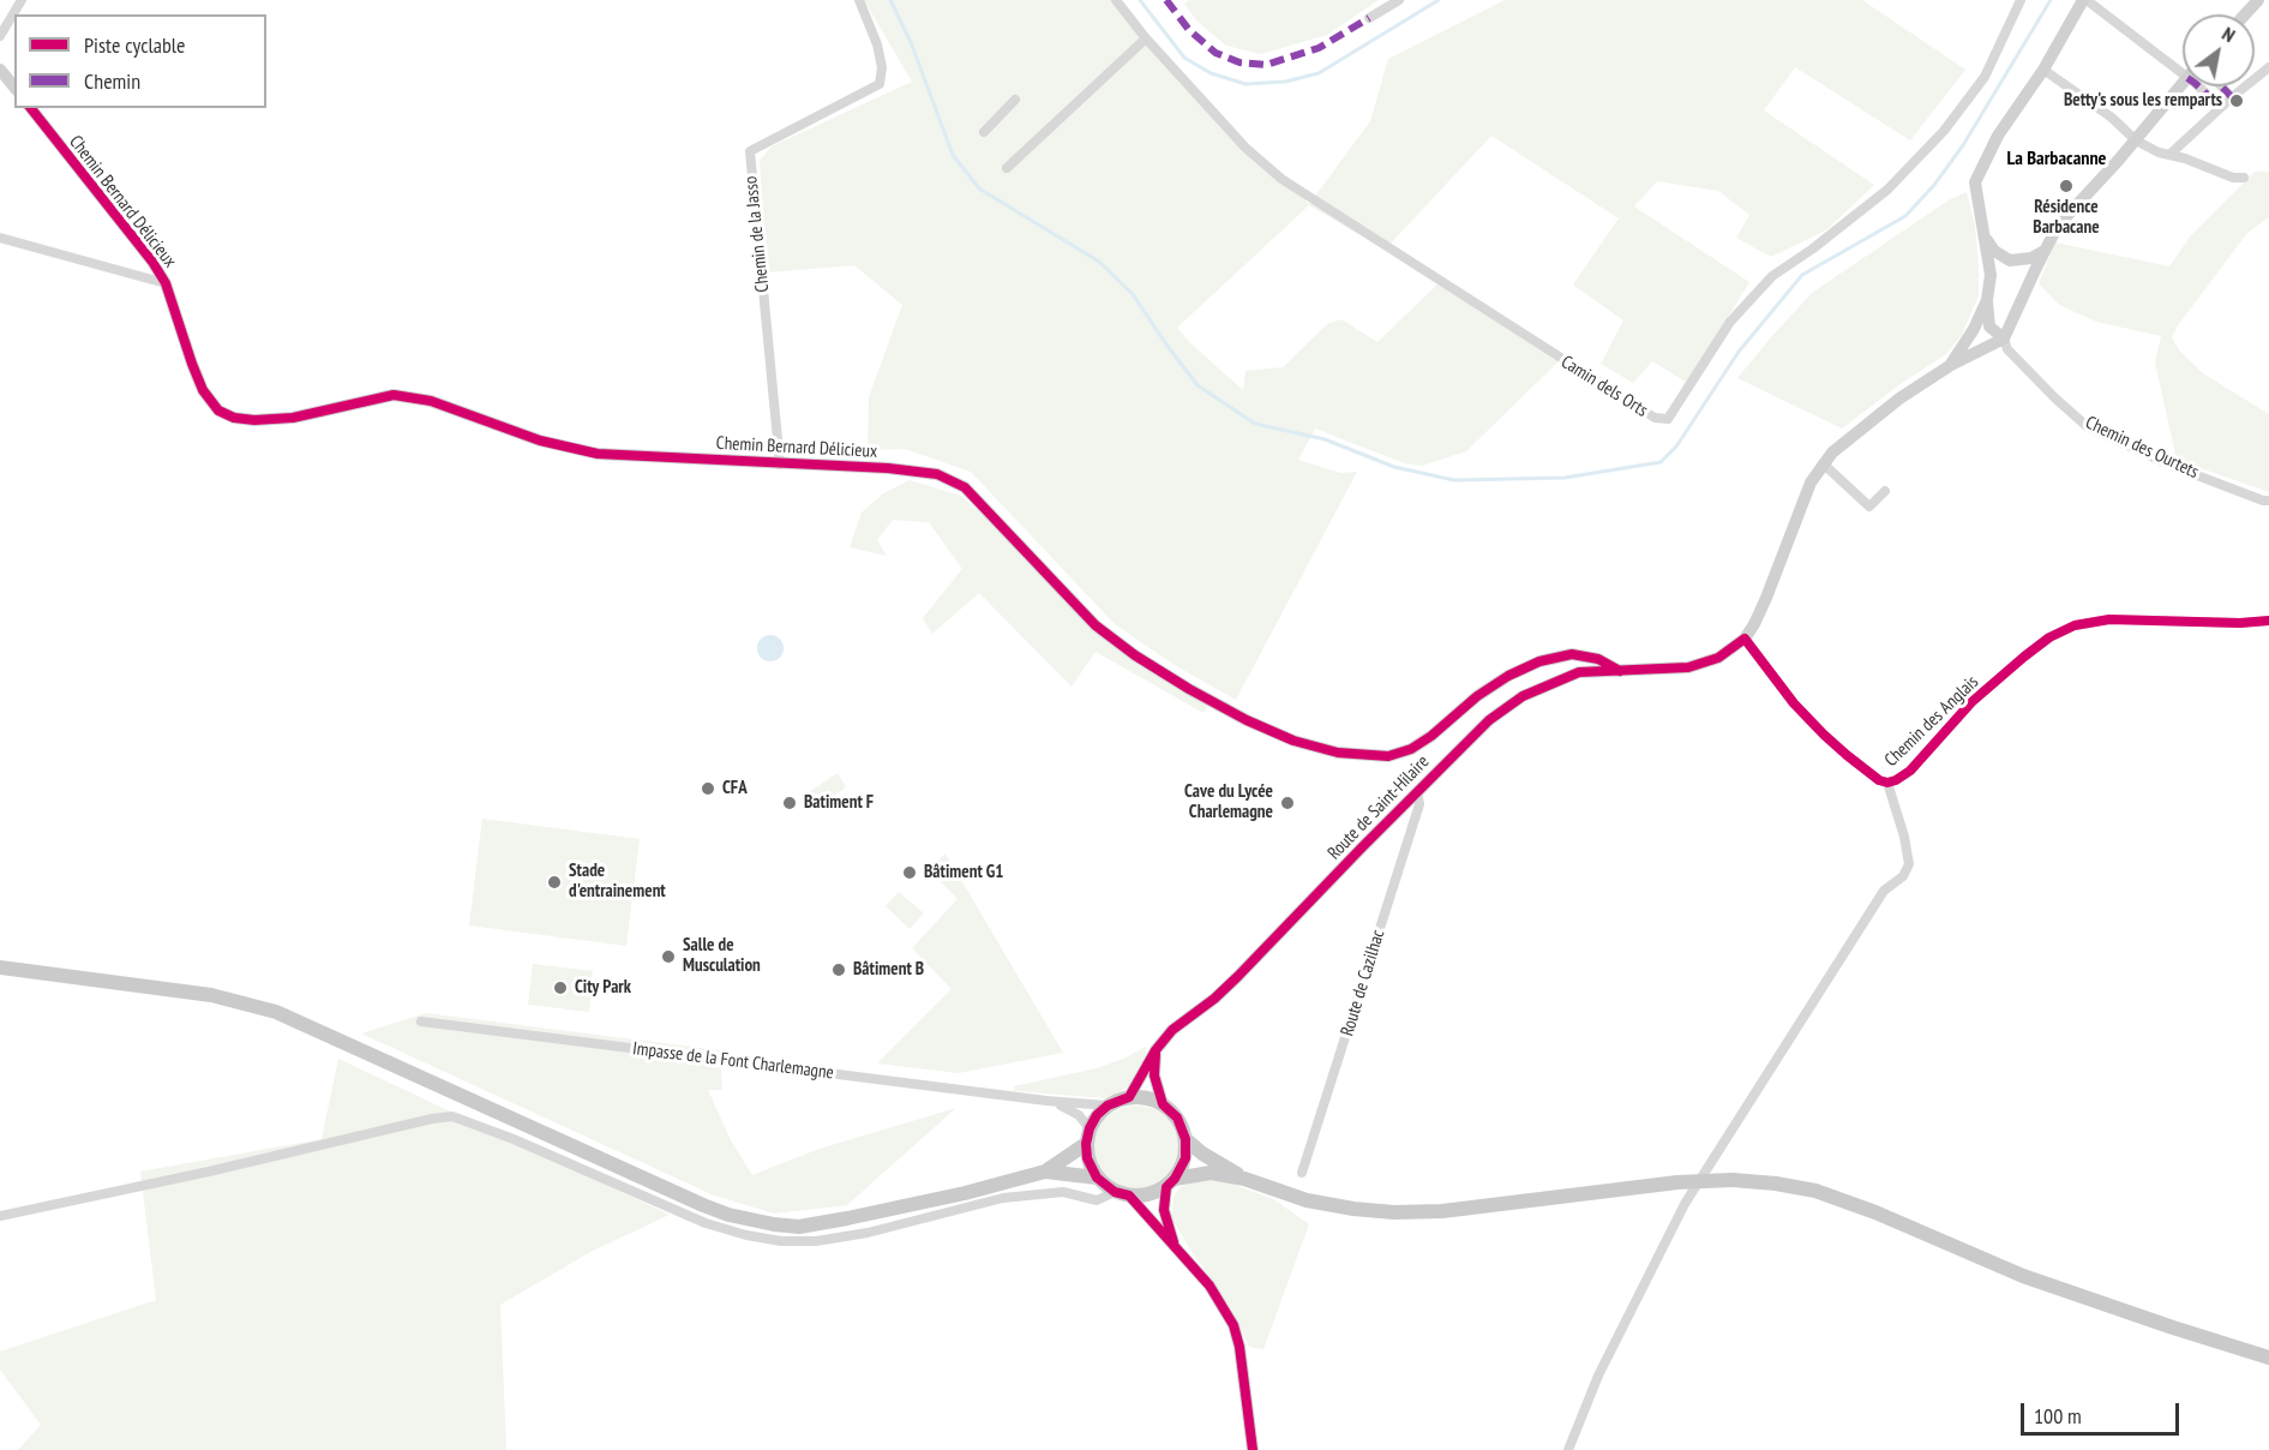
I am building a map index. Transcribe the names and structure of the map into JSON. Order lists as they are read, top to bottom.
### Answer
{
  "streets": {
    "street": [
      "Chemin Bernard Délicieux",
      "Chemin de la Jasso",
      "Camin dels Orts",
      "Chemin des Ourtets",
      "Chemin des Anglais",
      "Route de Saint-Hilaire",
      "Route de Cazilhac",
      "Impasse de la Font Charlemagne"
    ]
  },
  "crossings": [
    ["Chemin Bernard Délicieux", "Chemin de la Jasso"],
    ["Chemin Bernard Délicieux", "Route de Saint-Hilaire"],
    ["Chemin des Ourtets", "Route de Saint-Hilaire"],
    ["Chemin des Anglais", "Route de Saint-Hilaire"],
    ["Route de Saint-Hilaire", "Route de Cazilhac"]
  ],
  "districts": ["La Barbacanne"],
  "places": [
    "Betty's sous les remparts",
    "Résidence Barbacane",
    "CFA",
    "Batiment F",
    "Cave du Lycée Charlemagne",
    "Bâtiment G1",
    "Stade d'entrainement",
    "Salle de Musculation",
    "Bâtiment B",
    "City Park"
  ],
  "legend": ["Piste cyclable", "Chemin"],
  "scale_bar": "100 m",
  "north": "top right"
}
